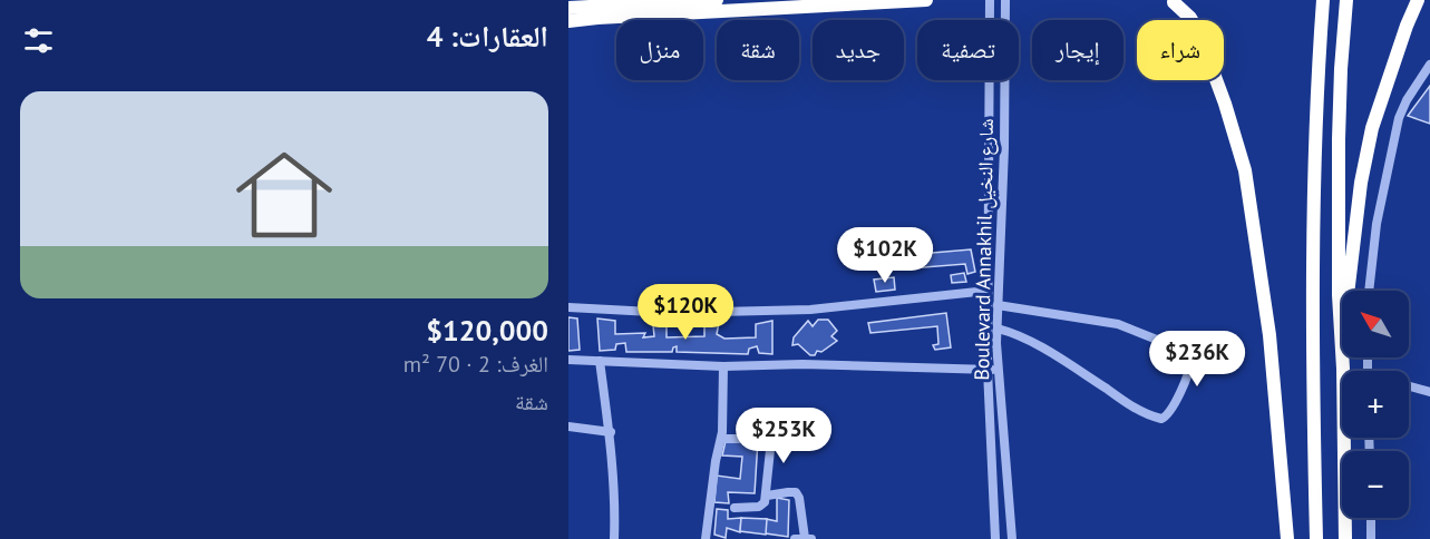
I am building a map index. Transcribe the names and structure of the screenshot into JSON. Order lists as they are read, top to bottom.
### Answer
{
  "streets": {
    "street": ["Boulevard Annakhil شارع النخيل"]
  },
  "north": "top left",
  "page": {
    "heading": "العقارات: 4",
    "chip": [
      "شراء",
      "إيجار",
      "تصفية",
      "جديد",
      "شقة",
      "منزل"
    ],
    "list": [
      {
        "name": "$120,000",
        "note": "الغرف: 2 · 70 m² · شقة"
      }
    ],
    "price": [
      "$102K",
      "$120K",
      "$236K",
      "$253K"
    ],
    "map_buttons": ["+", "−"]
  }
}
